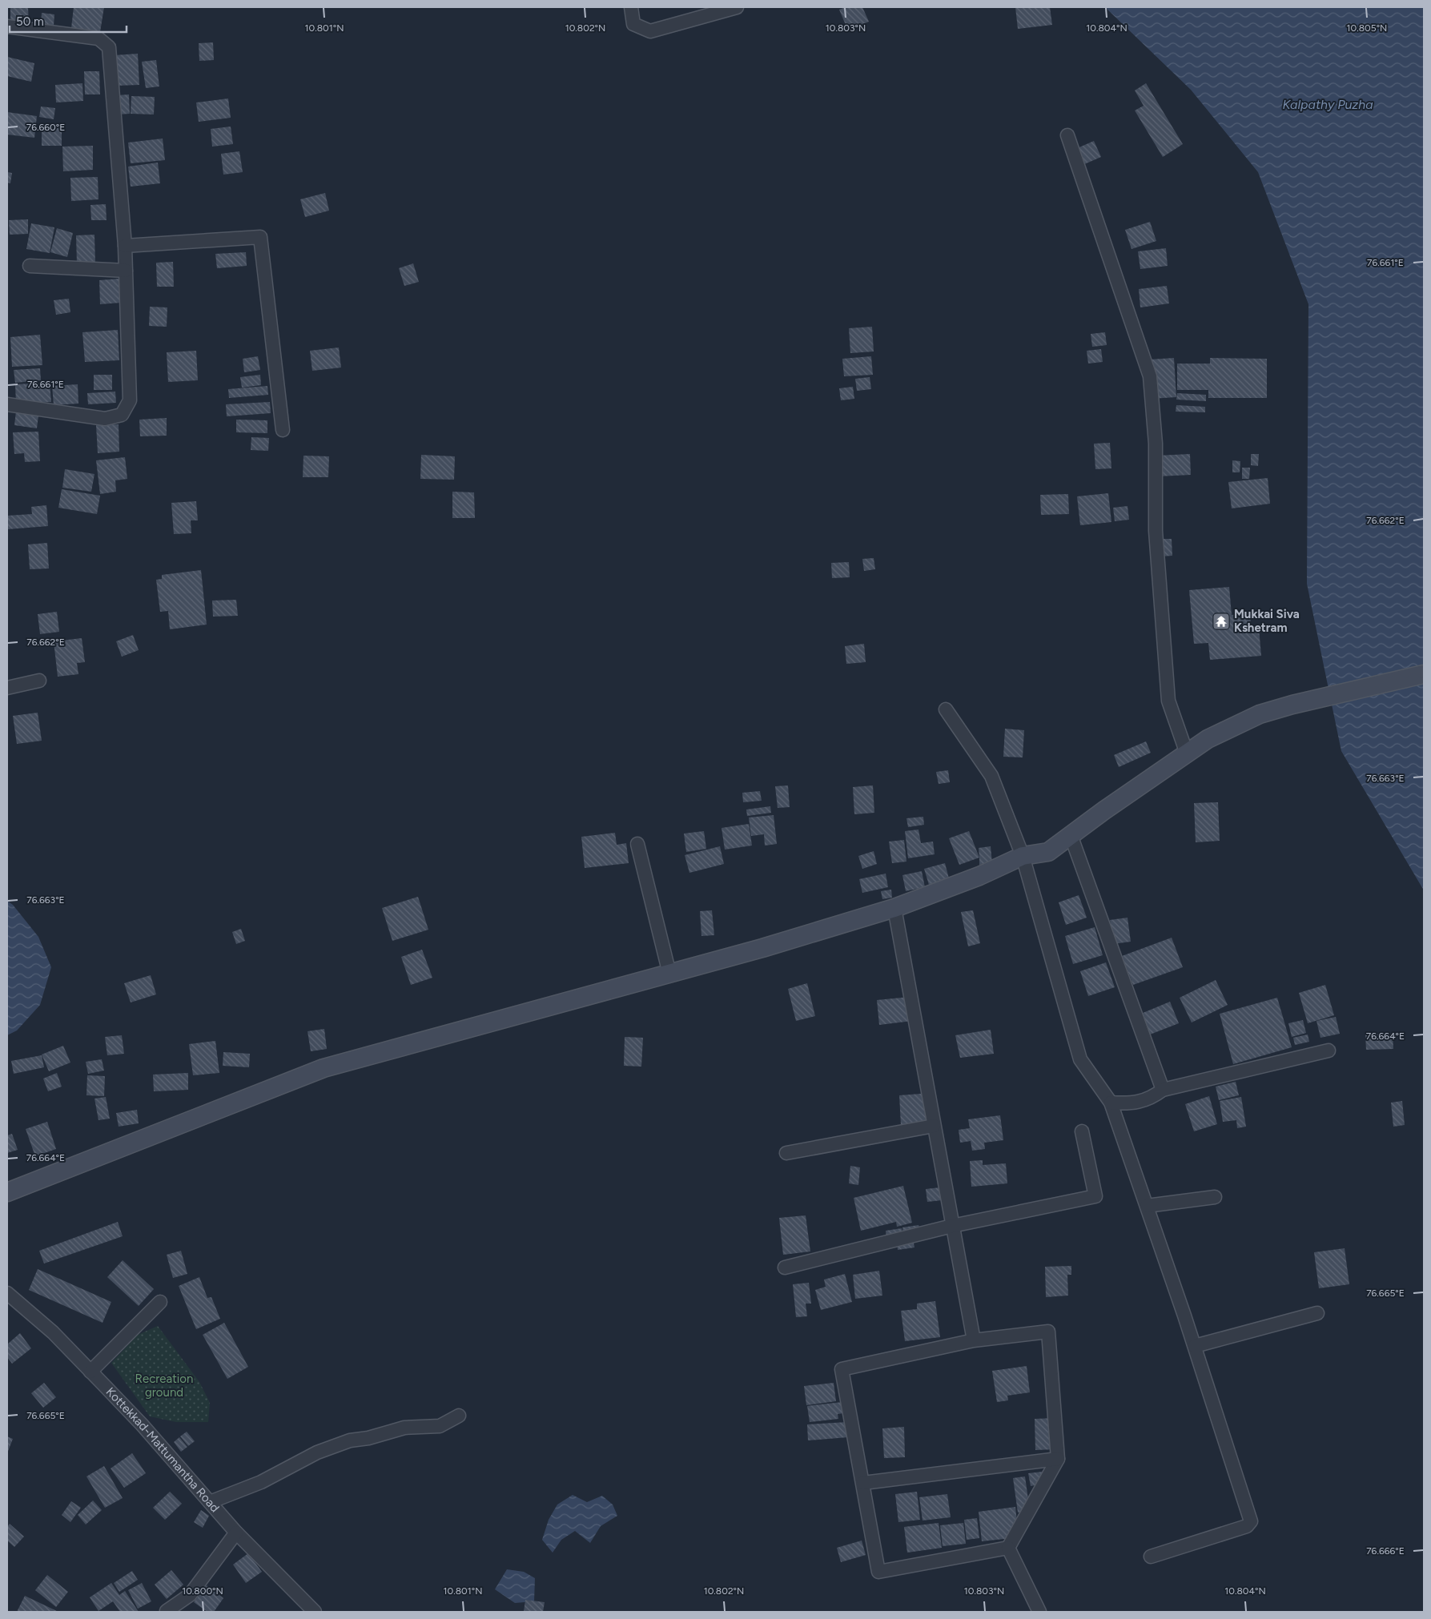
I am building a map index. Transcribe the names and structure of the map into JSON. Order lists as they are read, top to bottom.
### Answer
{
  "streets": {
    "street": ["Kottekkad-Mattumantha Road"]
  },
  "water": ["Kalpathy Puzha"],
  "parks": ["Recreation ground"],
  "places": {
    "temple": ["Mukkai Siva Kshetram"]
  },
  "scale_bar": "50 m",
  "coordinates": [
    "10.805°N",
    "10.801°N",
    "10.802°N",
    "10.803°N",
    "10.804°N",
    "76.660°E",
    "76.661°E",
    "76.662°E",
    "76.663°E",
    "76.664°E",
    "76.665°E",
    "76.666°E",
    "10.800°N"
  ]
}
